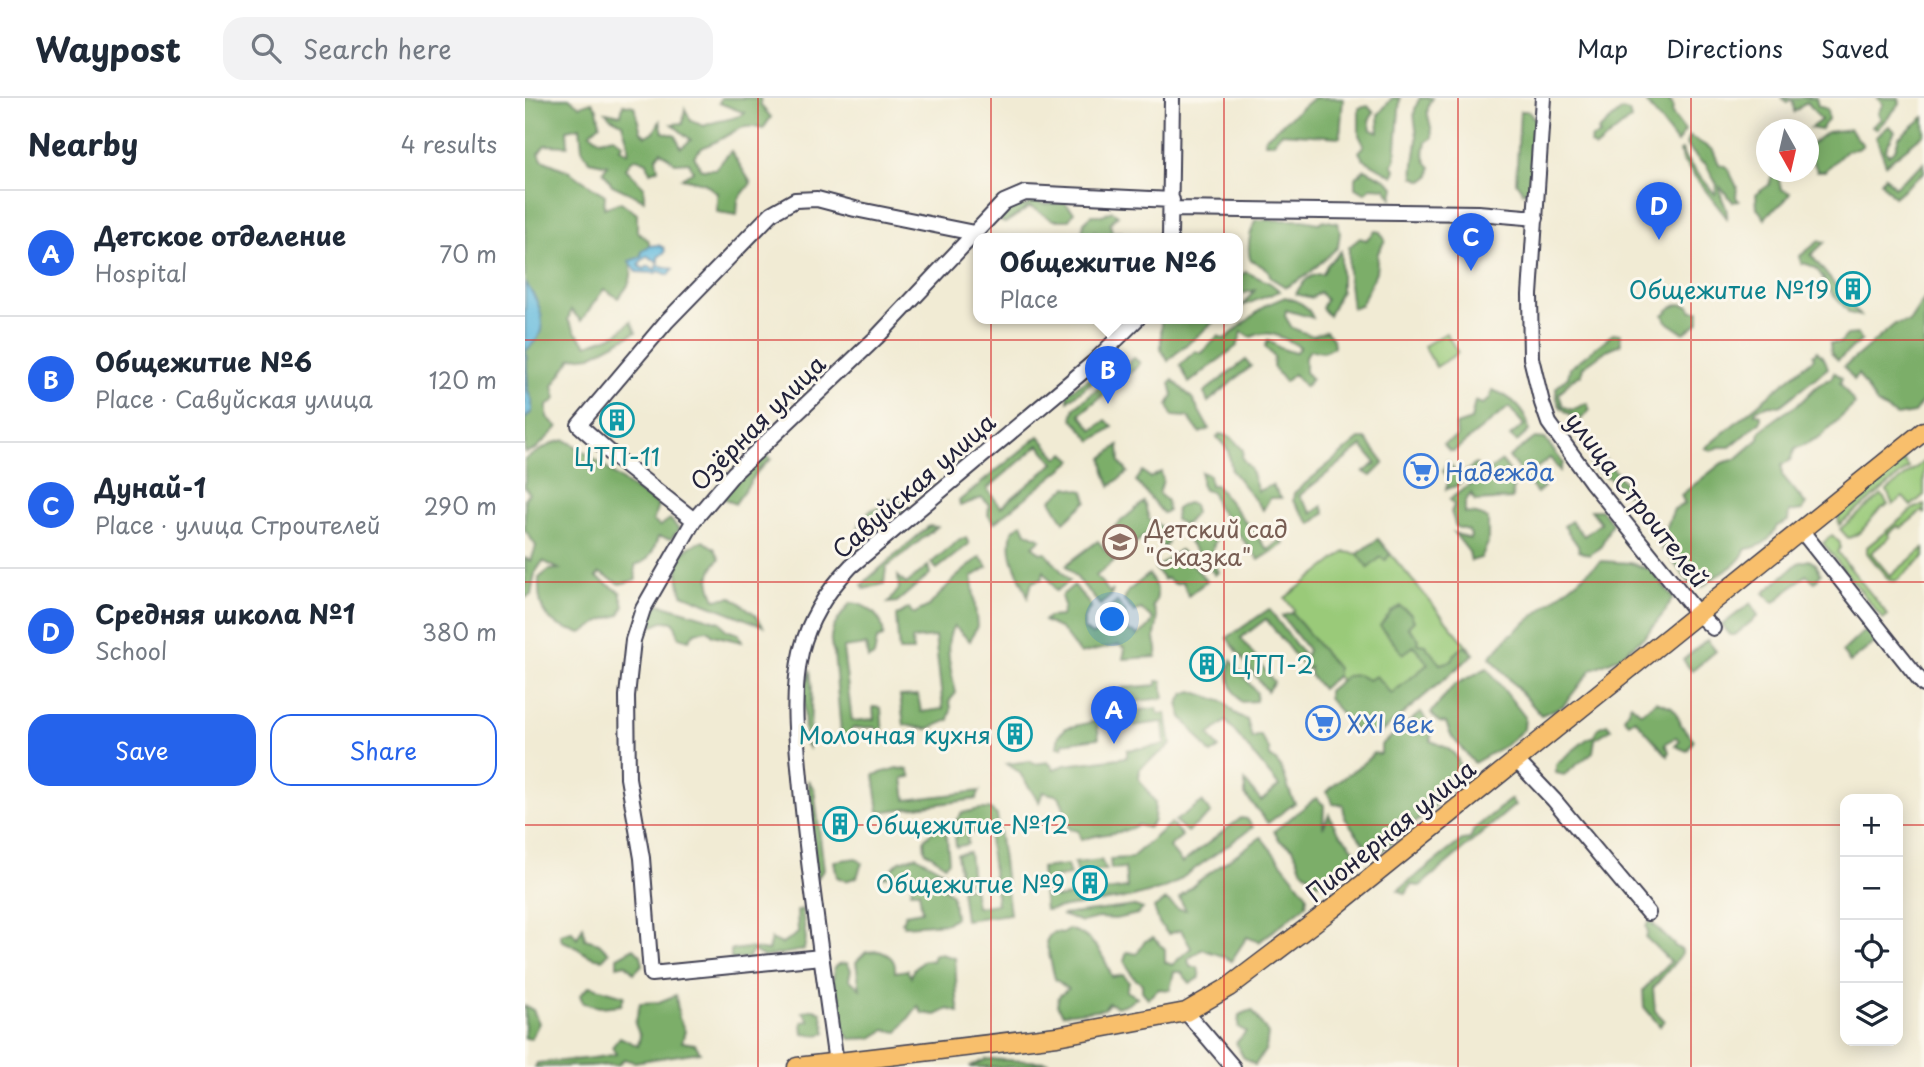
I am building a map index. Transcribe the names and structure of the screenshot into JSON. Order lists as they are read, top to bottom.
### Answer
{
  "streets": {
    "main road": ["Пионерная улица"],
    "street": ["Озёрная улица", "Савуйская улица", "улица Строителей"]
  },
  "crossings": [
    ["Озёрная улица", "Савуйская улица"],
    ["Озёрная улица", "улица Строителей"],
    ["Савуйская улица", "Пионерная улица"],
    ["улица Строителей", "Пионерная улица"]
  ],
  "places": {
    "building": [
      "Общежитие №19",
      "ЦТП-11",
      "ЦТП-2",
      "Молочная кухня",
      "Общежитие №12",
      "Общежитие №9"
    ],
    "supermarket": ["Надежда", "XXI век"],
    "school or university": ["Детский сад \"Сказка\""]
  },
  "north": "bottom",
  "page": {
    "header": "Waypost",
    "search": "Search here",
    "nav": ["Map", "Directions", "Saved"],
    "heading": ["Nearby", "4 results"],
    "pins": [
      "D",
      "C",
      "B",
      "A"
    ],
    "list": [
      {
        "mark": "A",
        "name": "Детское отделение",
        "note": "Hospital",
        "value": "70 m"
      },
      {
        "mark": "B",
        "name": "Общежитие №6",
        "note": "Place · Савуйская улица",
        "value": "120 m"
      },
      {
        "mark": "C",
        "name": "Дунай-1",
        "note": "Place · улица Строителей",
        "value": "290 m"
      },
      {
        "mark": "D",
        "name": "Средняя школа №1",
        "note": "School",
        "value": "380 m"
      }
    ],
    "popup": ["Общежитие №6", "Place"],
    "buttons": ["Save", "Share"],
    "map_buttons": ["+", "−"]
  }
}
